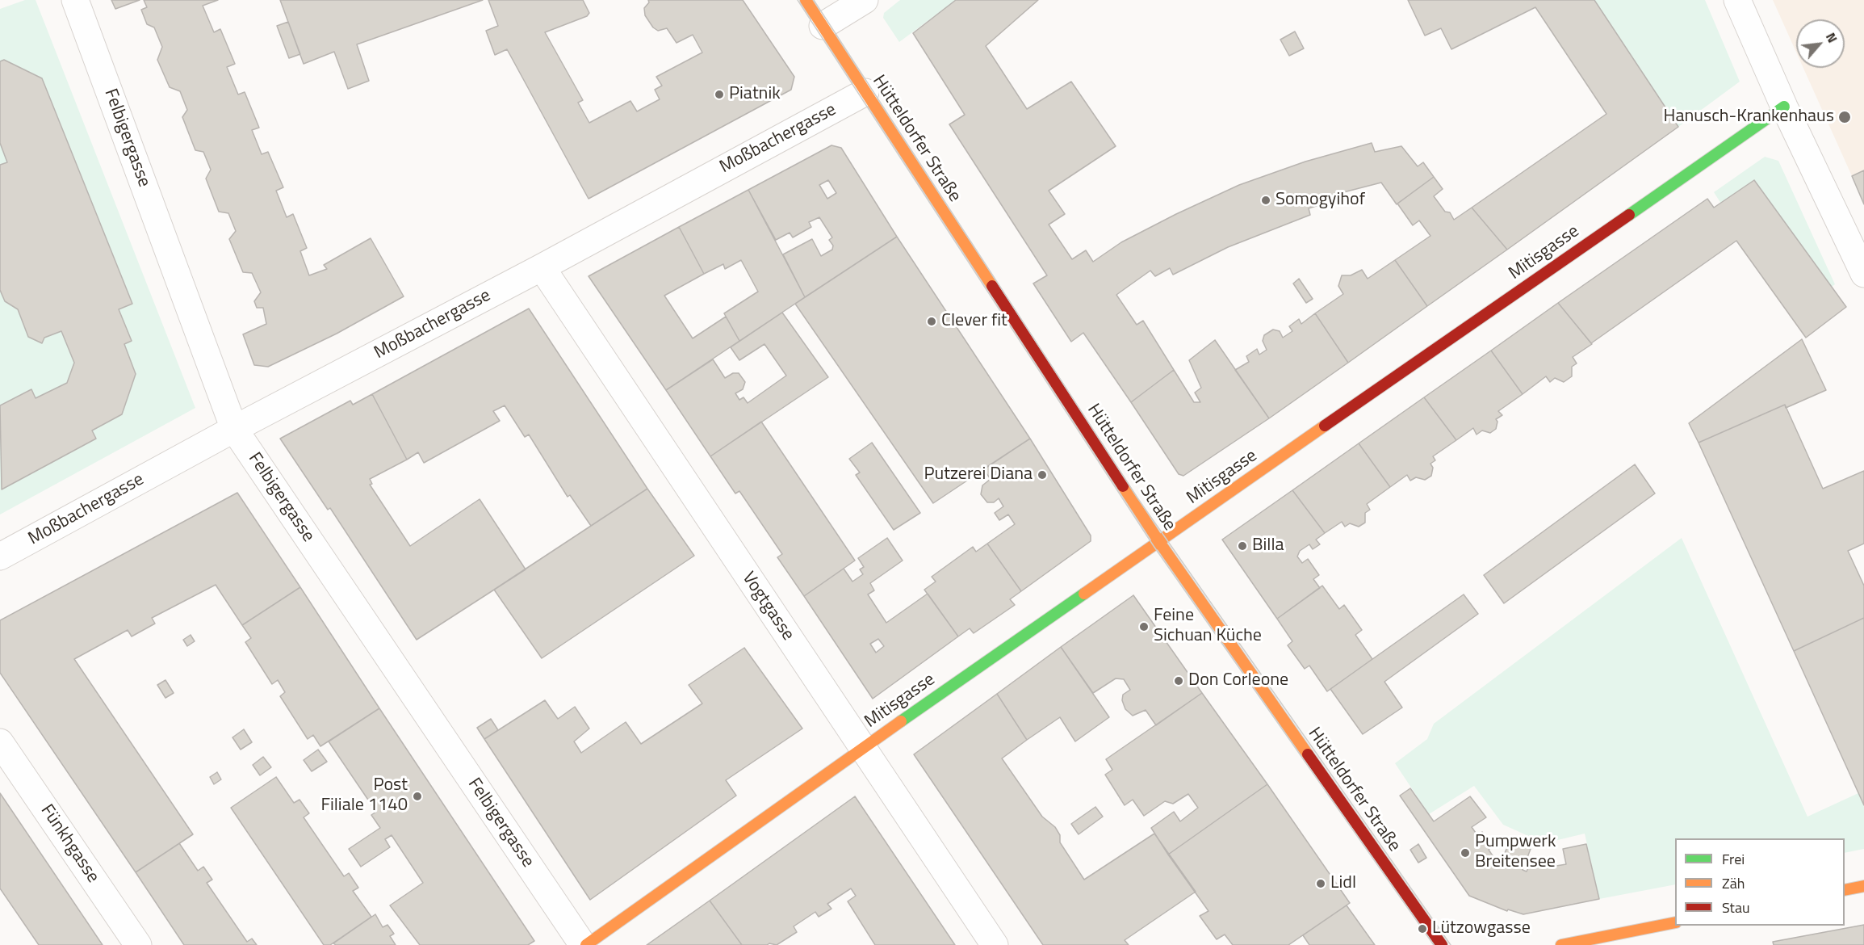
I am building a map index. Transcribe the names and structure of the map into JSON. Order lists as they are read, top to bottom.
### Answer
{
  "streets": {
    "street": [
      "Felbigergasse",
      "Moßbachergasse",
      "Hütteldorfer Straße",
      "Mitisgasse",
      "Vogtgasse",
      "Fünkhgasse"
    ]
  },
  "crossings": [
    ["Felbigergasse", "Moßbachergasse"],
    ["Felbigergasse", "Mitisgasse"],
    ["Moßbachergasse", "Hütteldorfer Straße"],
    ["Moßbachergasse", "Vogtgasse"],
    ["Hütteldorfer Straße", "Mitisgasse"],
    ["Mitisgasse", "Vogtgasse"]
  ],
  "places": [
    "Piatnik",
    "Hanusch-Krankenhaus",
    "Somogyihof",
    "Clever fit",
    "Putzerei Diana",
    "Billa",
    "Feine Sichuan Küche",
    "Don Corleone",
    "Post Filiale 1140",
    "Pumpwerk Breitensee",
    "Lidl",
    "Lützowgasse"
  ],
  "legend": ["Frei", "Zäh", "Stau"],
  "north": "top right"
}
